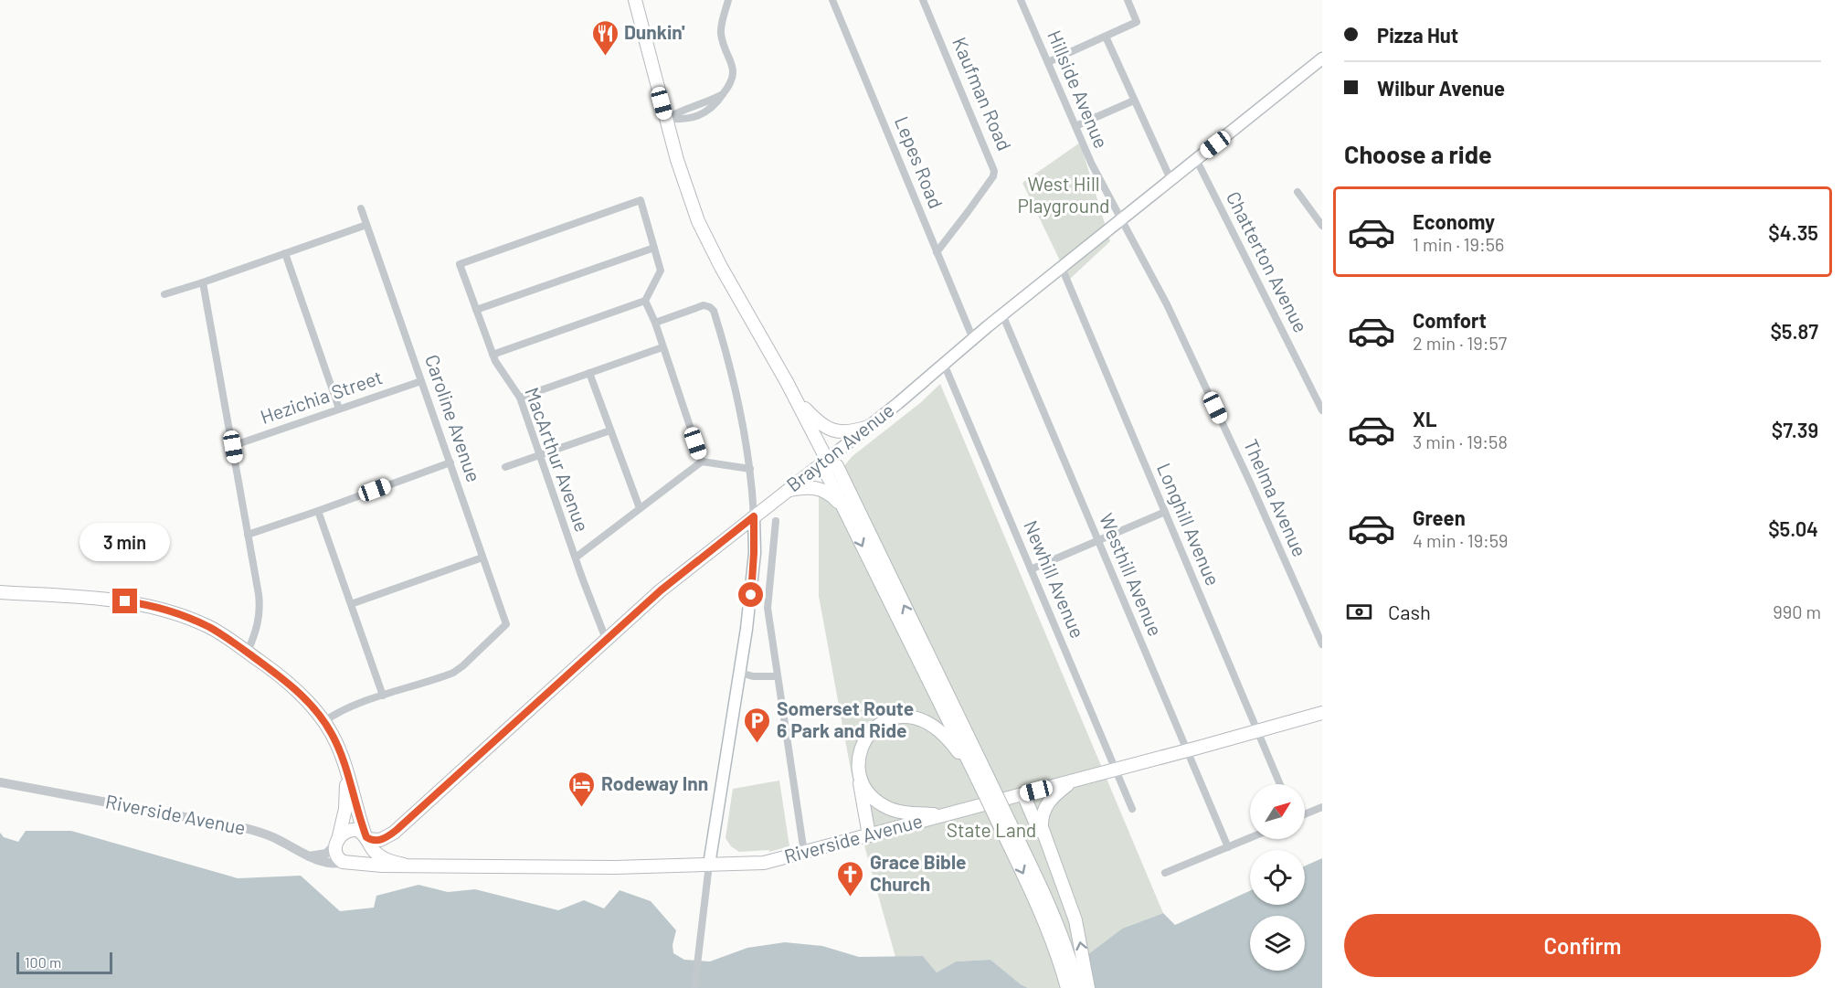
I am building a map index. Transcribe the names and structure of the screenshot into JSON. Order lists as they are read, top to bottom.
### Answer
{
  "streets": {
    "main road": ["Brayton Avenue", "Riverside Avenue"],
    "street": [
      "Hillside Avenue",
      "Kaufman Road",
      "Lepes Road",
      "Chatterton Avenue",
      "Hezichia Street",
      "Caroline Avenue",
      "MacArthur Avenue",
      "Thelma Avenue",
      "Longhill Avenue",
      "Westhill Avenue",
      "Newhill Avenue"
    ]
  },
  "crossings": [
    ["Hillside Avenue", "Brayton Avenue"],
    ["Hillside Avenue", "Thelma Avenue"],
    ["Kaufman Road", "Lepes Road"],
    ["Lepes Road", "Brayton Avenue"],
    ["Chatterton Avenue", "Brayton Avenue"],
    ["Hezichia Street", "Caroline Avenue"],
    ["Brayton Avenue", "MacArthur Avenue"],
    ["Brayton Avenue", "Thelma Avenue"],
    ["Brayton Avenue", "Longhill Avenue"],
    ["Brayton Avenue", "Westhill Avenue"],
    ["Brayton Avenue", "Newhill Avenue"],
    ["Brayton Avenue", "Riverside Avenue"],
    ["Longhill Avenue", "Riverside Avenue"],
    ["Westhill Avenue", "Riverside Avenue"],
    ["Newhill Avenue", "Riverside Avenue"]
  ],
  "parks": ["West Hill Playground", "State Land"],
  "places": {
    "restaurant": ["Dunkin'"],
    "parking": ["Somerset Route 6 Park and Ride"],
    "hotel": ["Rodeway Inn"],
    "church": ["Grace Bible Church"]
  },
  "scale_bar": "100 m",
  "north": "top right",
  "page": {
    "banner": ["Pizza Hut", "Wilbur Avenue"],
    "heading": "Choose a ride",
    "list": [
      {
        "name": "Economy",
        "note": "1 min · 19:56",
        "value": "$4.35"
      },
      {
        "name": "Comfort",
        "note": "2 min · 19:57",
        "value": "$5.87"
      },
      {
        "name": "XL",
        "note": "3 min · 19:58",
        "value": "$7.39"
      },
      {
        "name": "Green",
        "note": "4 min · 19:59",
        "value": "$5.04"
      }
    ],
    "bubble": "3 min",
    "pay": ["Cash", "990 m"],
    "buttons": "Confirm",
    "scale": "100 m"
  }
}
